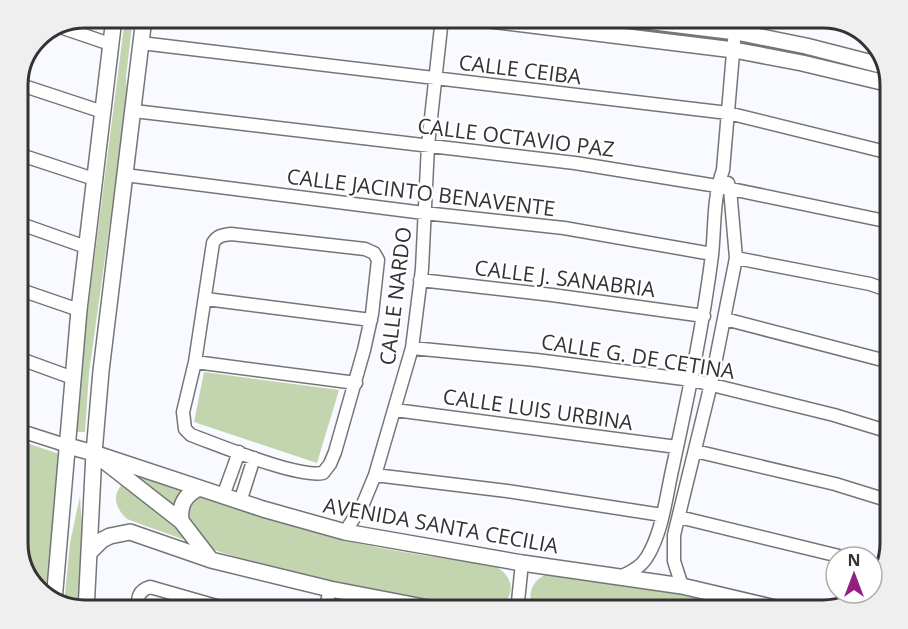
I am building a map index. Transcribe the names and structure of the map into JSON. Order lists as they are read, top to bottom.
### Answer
{
  "streets": {
    "street": [
      "CALLE CEIBA",
      "CALLE OCTAVIO PAZ",
      "CALLE JACINTO BENAVENTE",
      "CALLE J. SANABRIA",
      "CALLE NARDO",
      "CALLE G. DE CETINA",
      "CALLE LUIS URBINA",
      "AVENIDA SANTA CECILIA"
    ]
  },
  "crossings": [
    ["CALLE CEIBA", "CALLE NARDO"],
    ["CALLE OCTAVIO PAZ", "CALLE NARDO"],
    ["CALLE JACINTO BENAVENTE", "CALLE NARDO"],
    ["CALLE J. SANABRIA", "CALLE NARDO"],
    ["CALLE NARDO", "CALLE G. DE CETINA"],
    ["CALLE NARDO", "CALLE LUIS URBINA"],
    ["CALLE NARDO", "AVENIDA SANTA CECILIA"]
  ],
  "north": "top"
}
